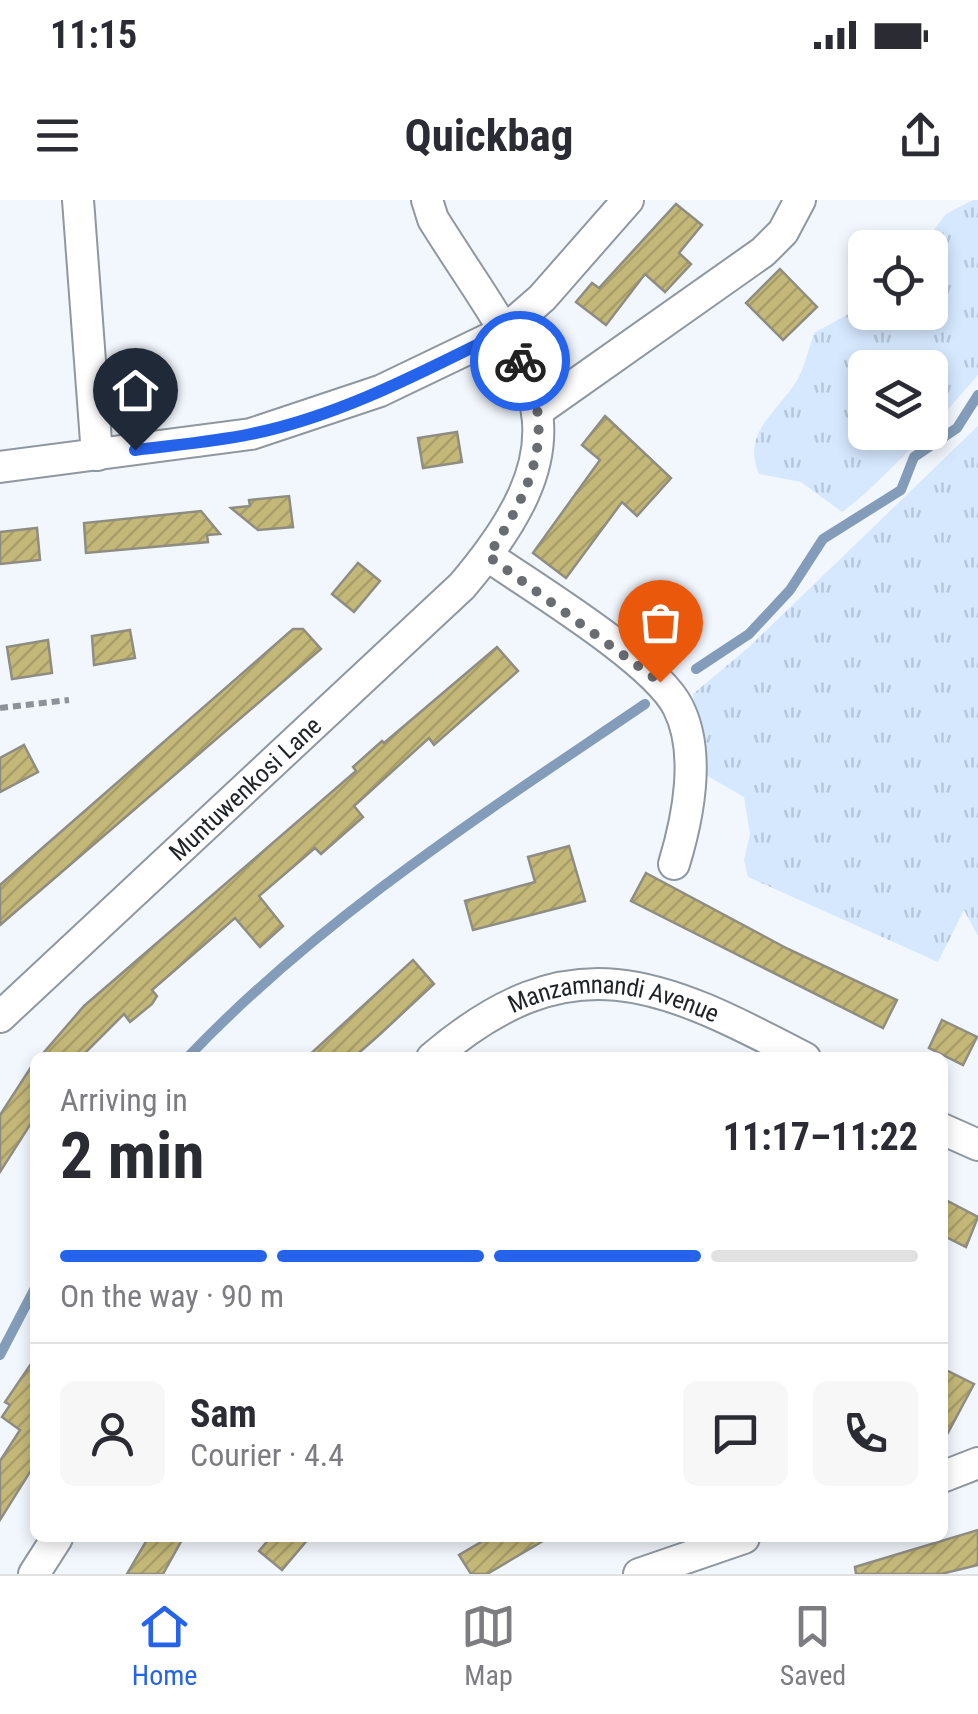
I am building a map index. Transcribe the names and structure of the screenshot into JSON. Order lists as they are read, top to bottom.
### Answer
{
  "streets": {
    "street": ["Muntuwenkosi Lane", "Manzamnandi Avenue"]
  },
  "page": {
    "status": "11:15",
    "header": "Quickbag",
    "heading": ["2 min", "Arriving in", "11:17–11:22"],
    "panel": ["Sam", "Courier · 4.4"],
    "bar": "On the way · 90 m",
    "tabs": ["Home", "Map", "Saved"]
  }
}
